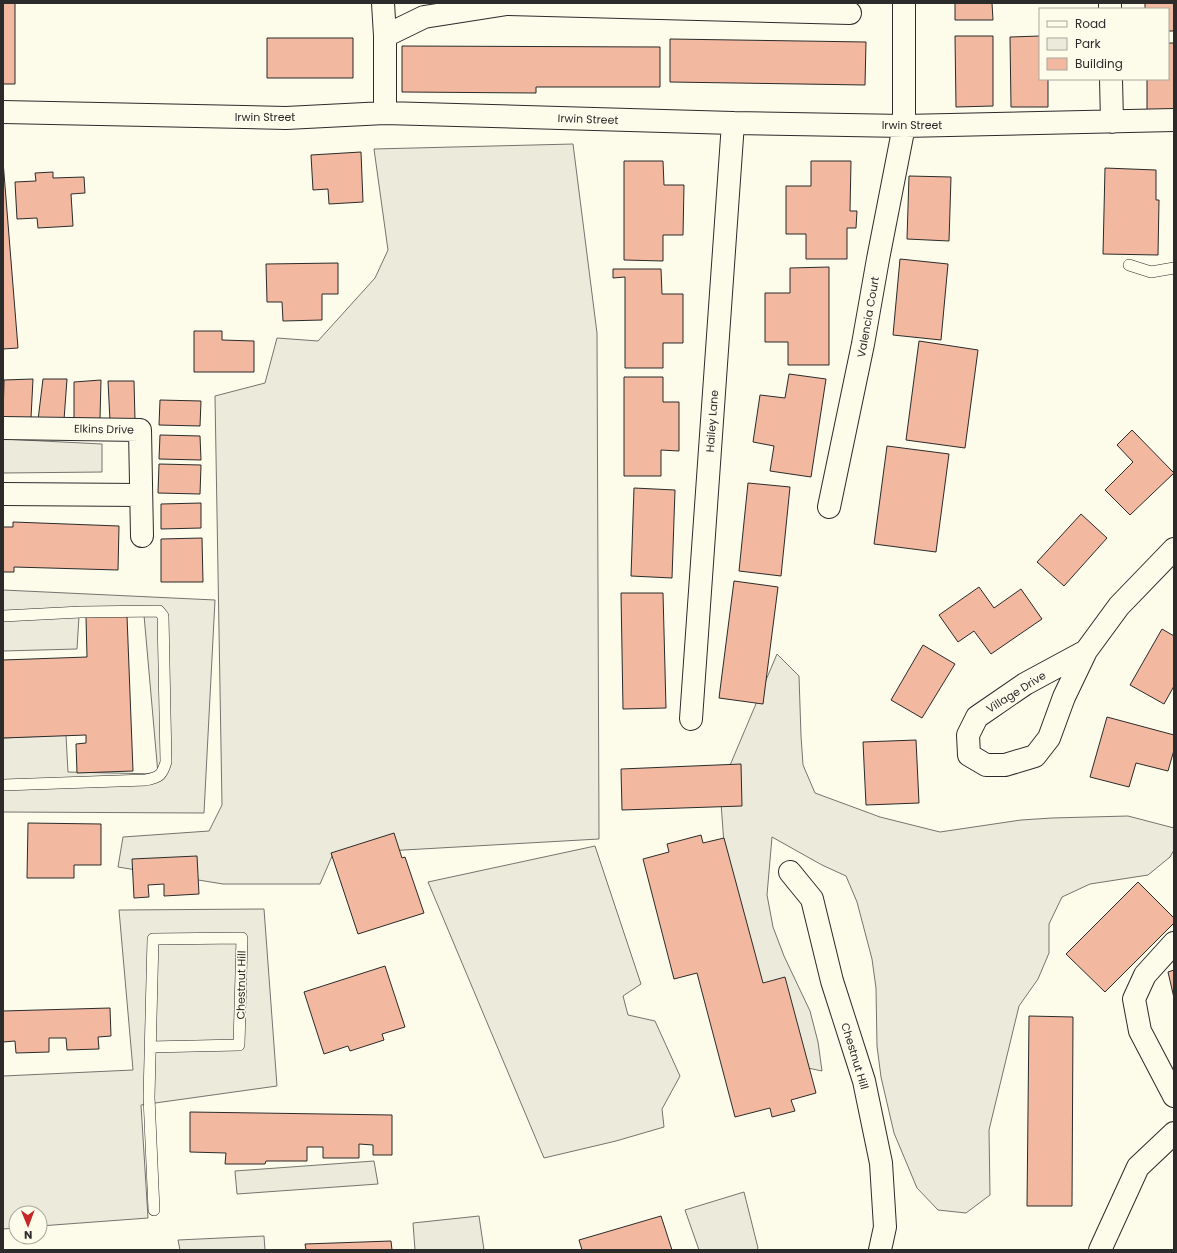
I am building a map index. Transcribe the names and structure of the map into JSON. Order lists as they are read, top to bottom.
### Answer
{
  "streets": {
    "street": [
      "Irwin Street",
      "Valencia Court",
      "Hailey Lane",
      "Elkins Drive",
      "Village Drive",
      "Chestnut Hill"
    ]
  },
  "crossings": [
    ["Irwin Street", "Valencia Court"],
    ["Irwin Street", "Hailey Lane"]
  ],
  "legend": ["Road", "Park", "Building"],
  "north": "bottom"
}
